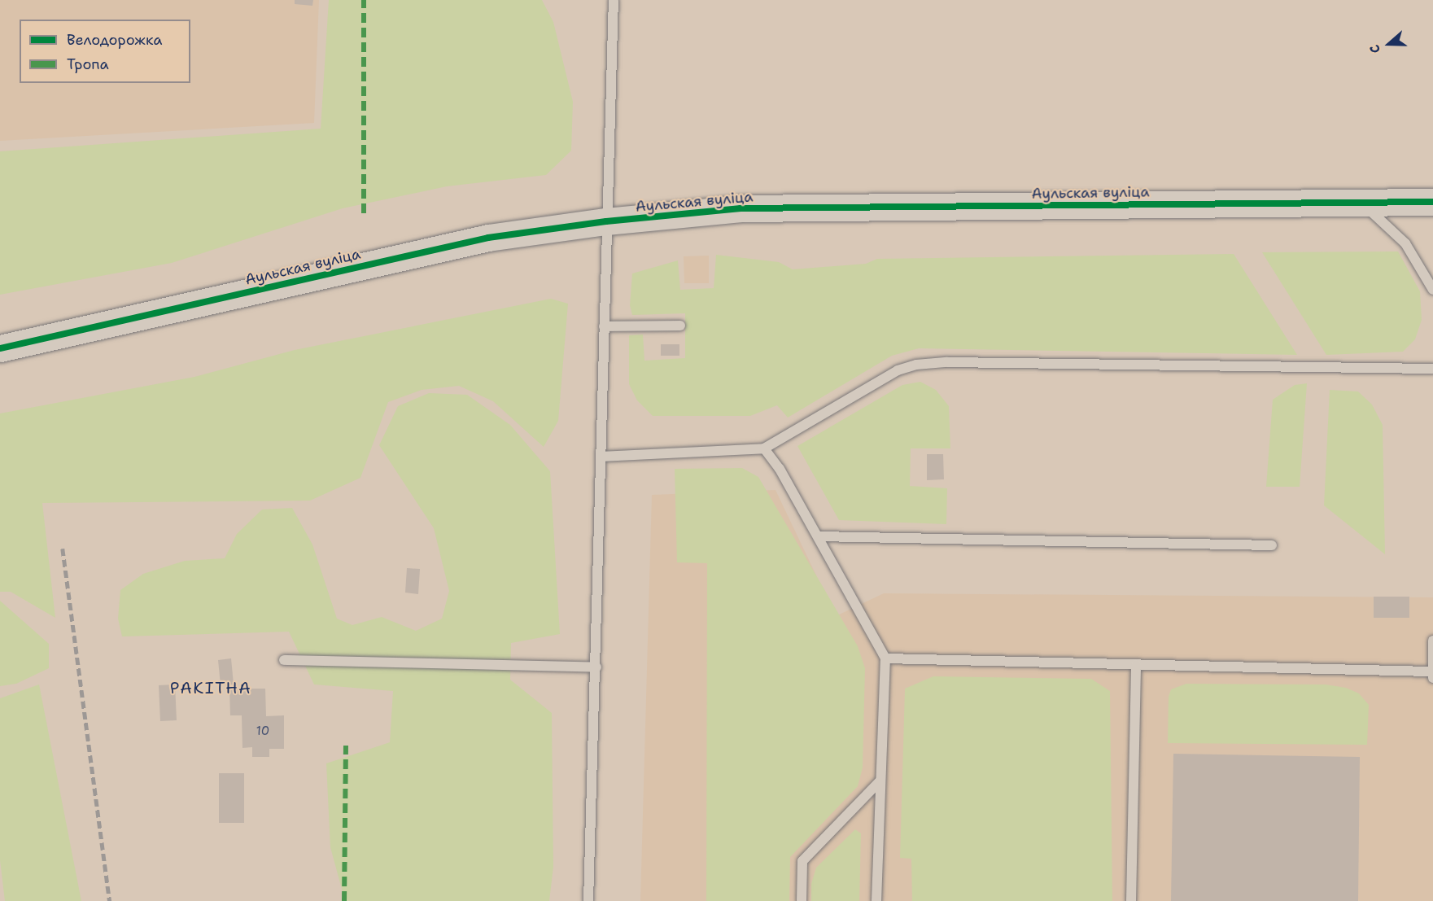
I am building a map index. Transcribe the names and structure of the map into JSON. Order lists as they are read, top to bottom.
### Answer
{
  "streets": {
    "street": ["Аульская вуліца"]
  },
  "districts": ["РАКІТНА"],
  "house_numbers": ["10"],
  "legend": ["Велодорожка", "Тропа"],
  "north": "left"
}
